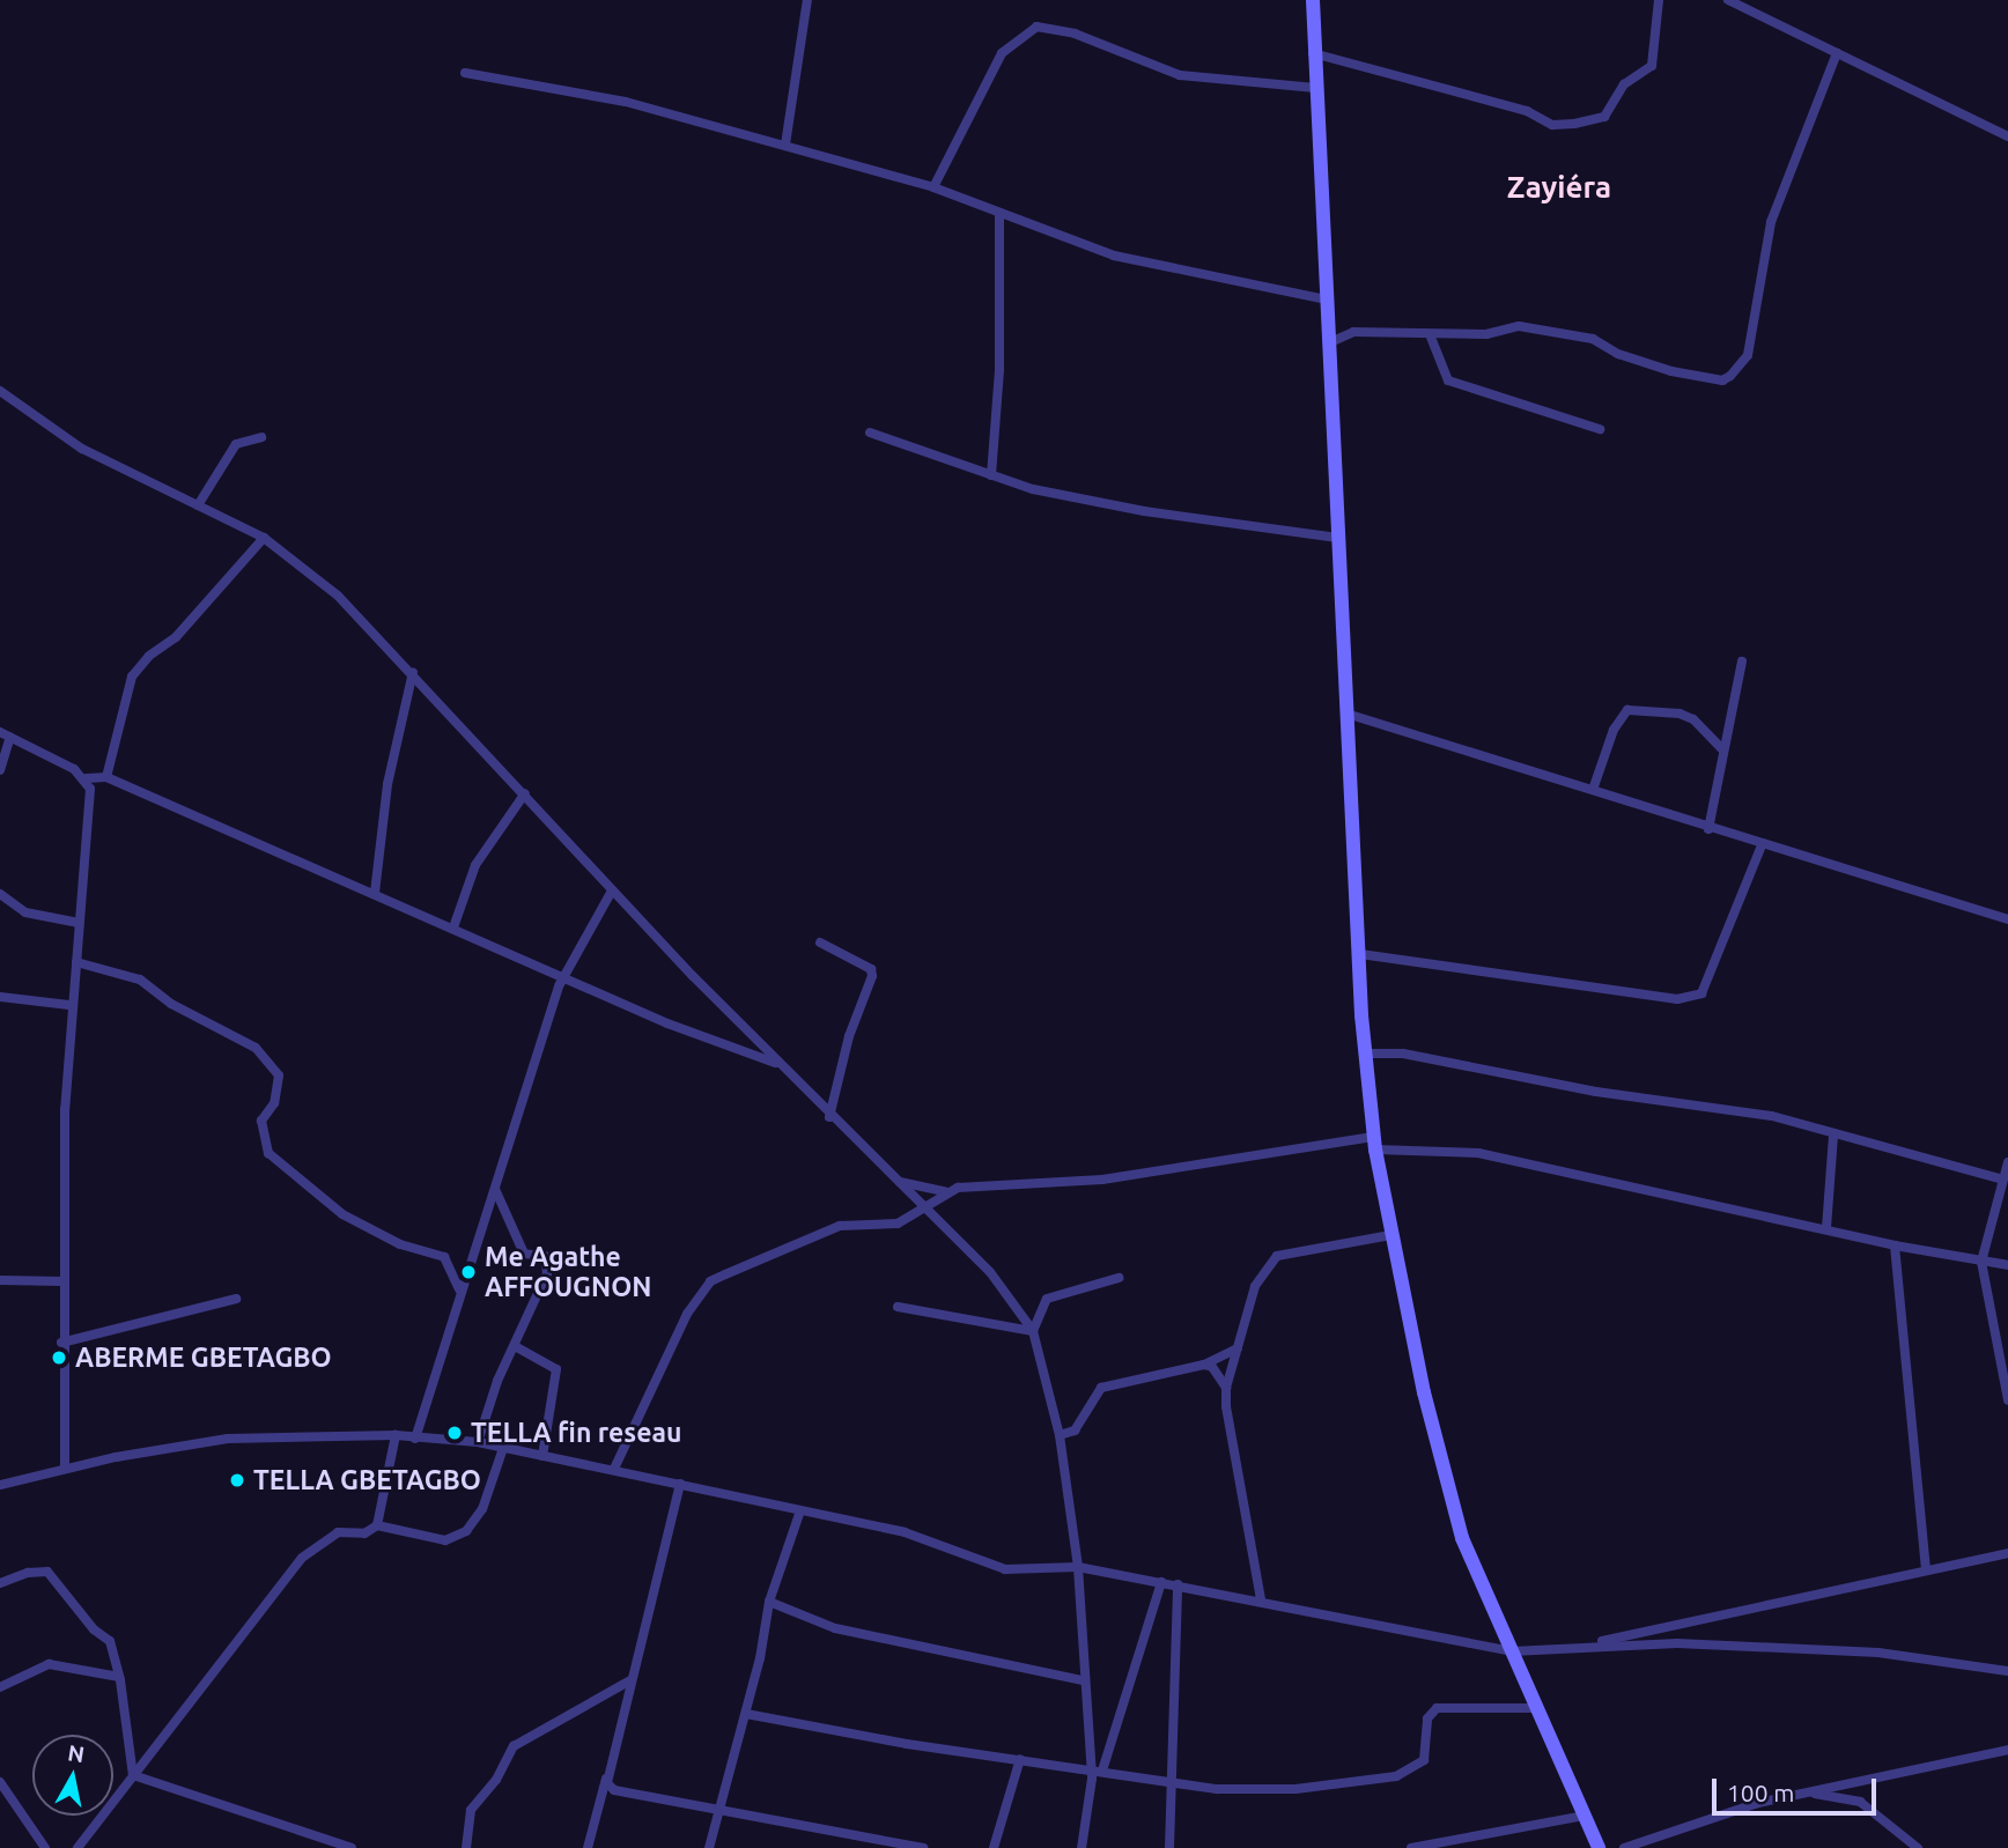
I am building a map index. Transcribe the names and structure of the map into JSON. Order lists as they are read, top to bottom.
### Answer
{
  "districts": ["Zayiéra"],
  "places": [
    "Me Agathe AFFOUGNON",
    "ABERME GBETAGBO",
    "TELLA fin reseau",
    "TELLA GBETAGBO"
  ],
  "scale_bar": "100 m",
  "north": "top"
}
